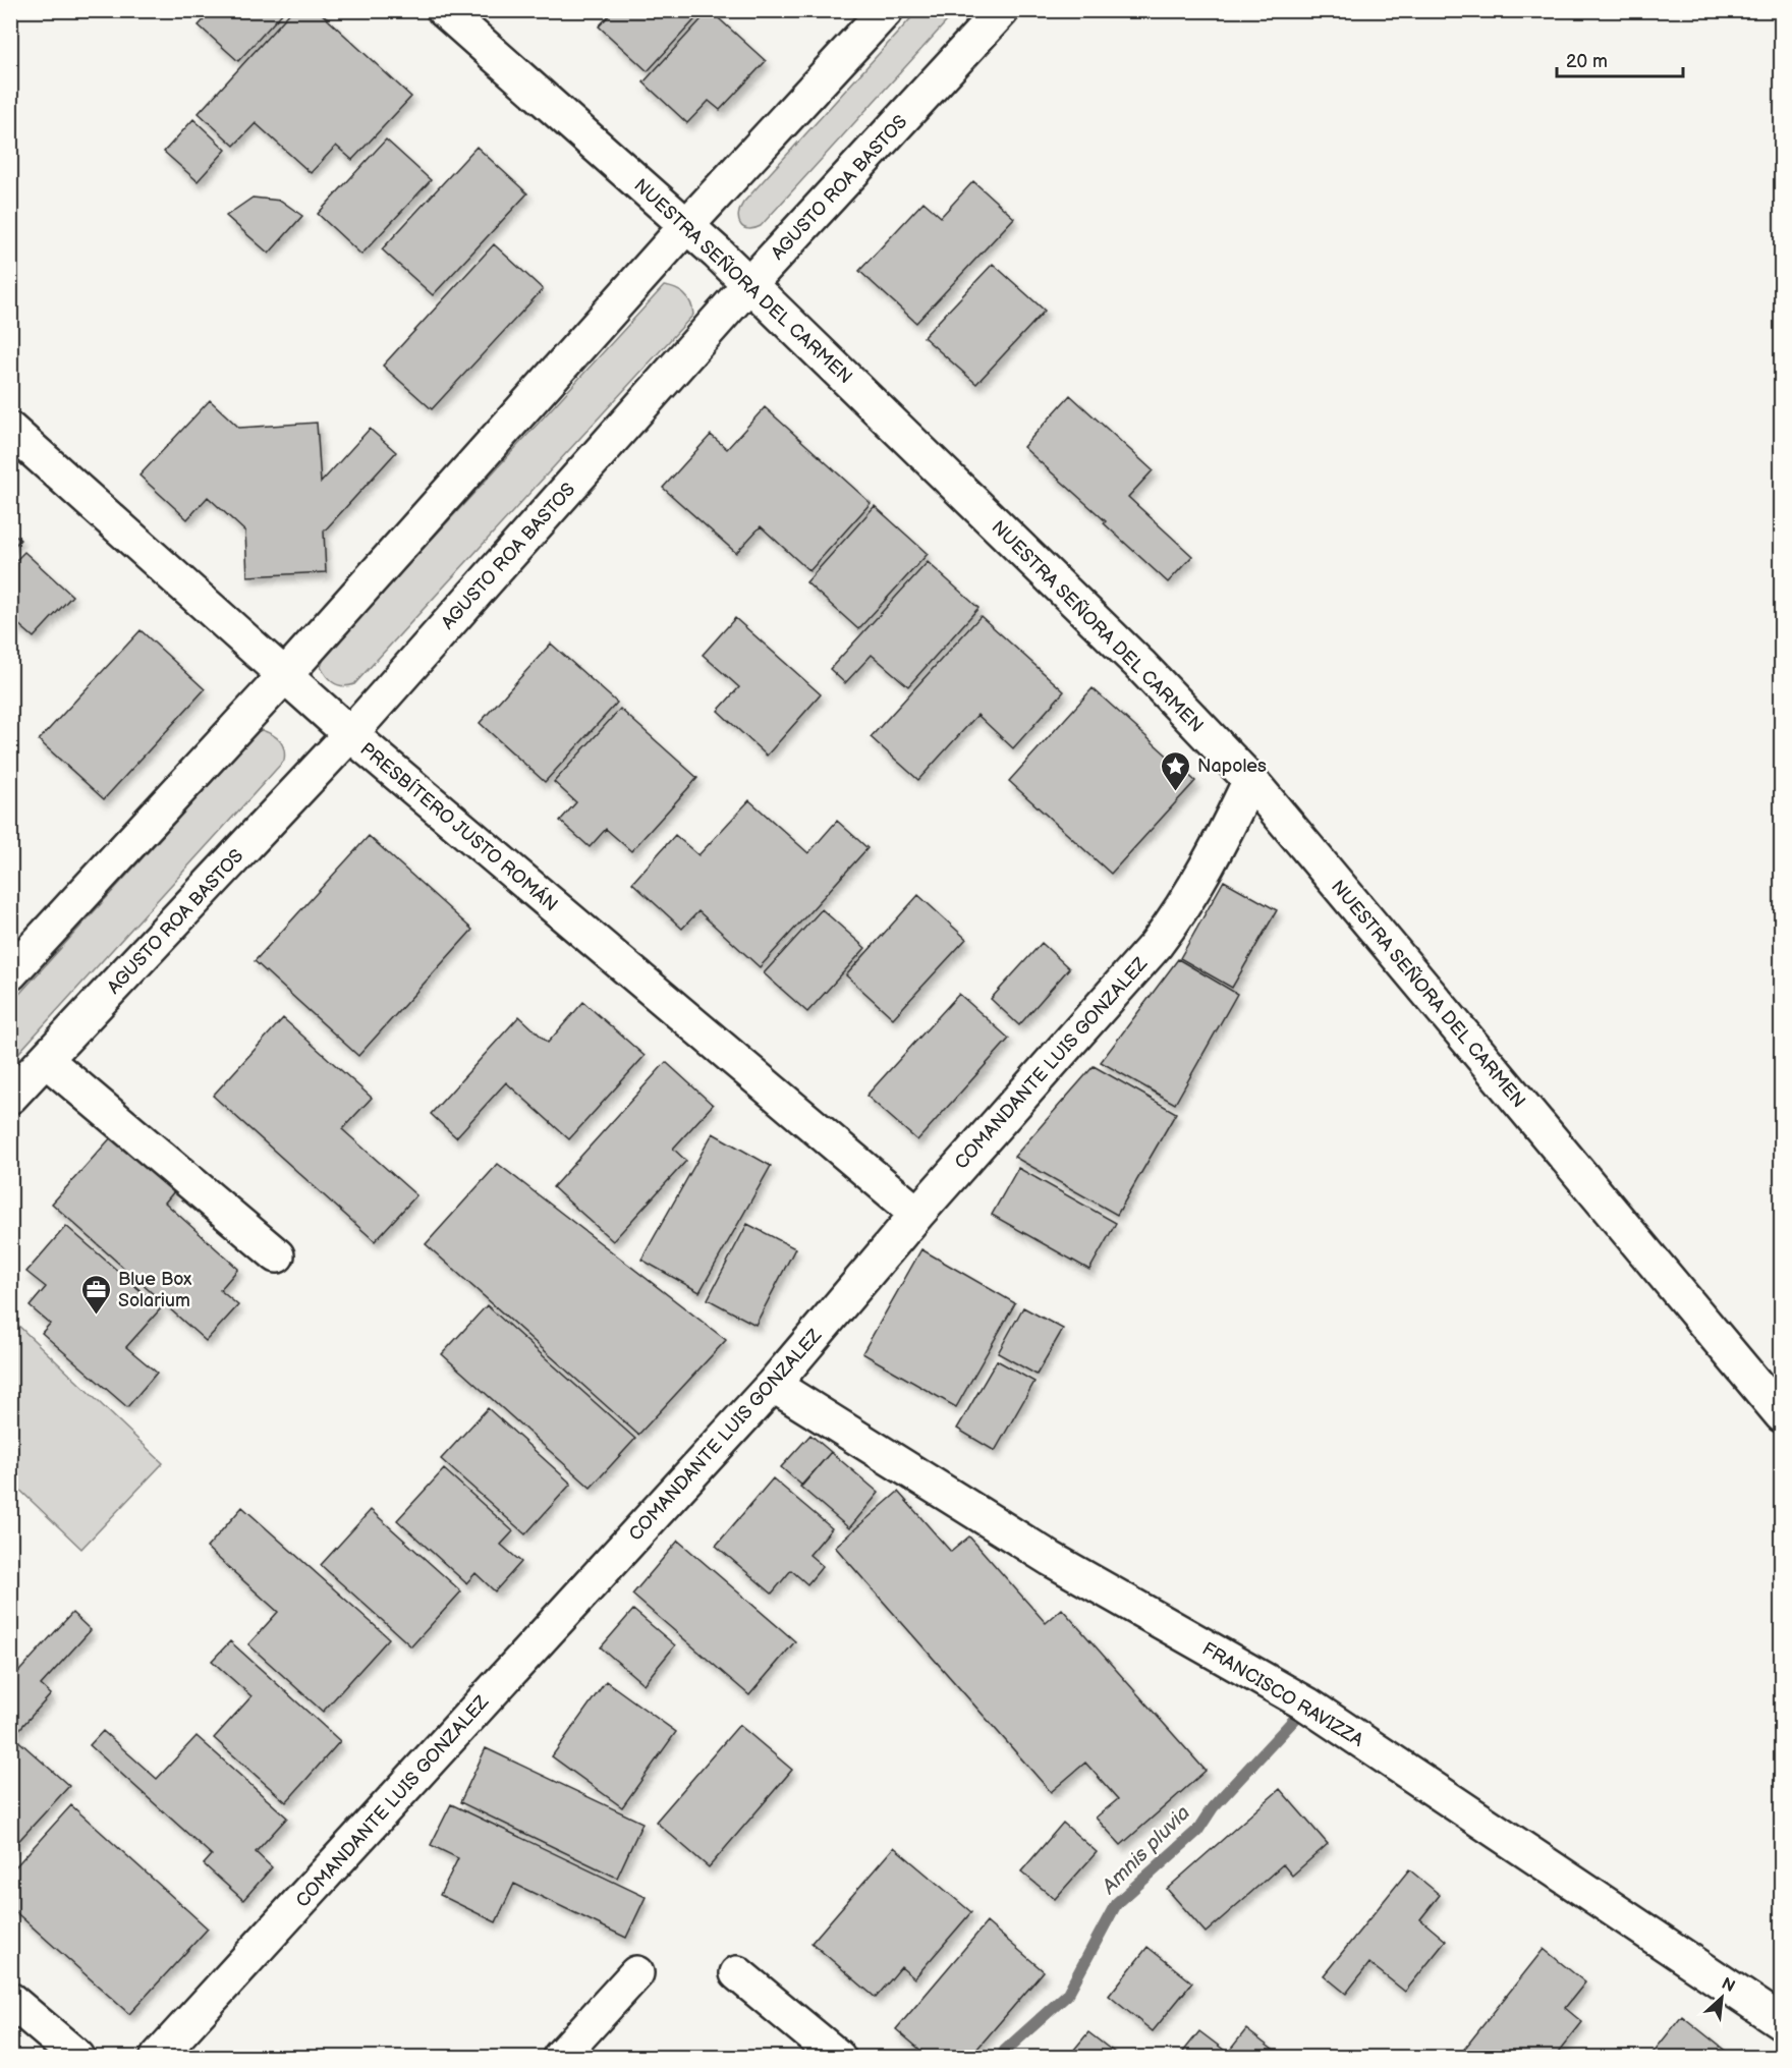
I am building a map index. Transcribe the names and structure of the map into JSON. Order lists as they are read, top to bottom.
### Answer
{
  "streets": {
    "street": [
      "AGUSTO ROA BASTOS",
      "NUESTRA SEÑORA DEL CARMEN",
      "PRESBÍTERO JUSTO ROMÁN",
      "COMANDANTE LUIS GONZALEZ",
      "FRANCISCO RAVIZZA"
    ]
  },
  "crossings": [
    ["AGUSTO ROA BASTOS", "NUESTRA SEÑORA DEL CARMEN"],
    ["AGUSTO ROA BASTOS", "PRESBÍTERO JUSTO ROMÁN"],
    ["NUESTRA SEÑORA DEL CARMEN", "COMANDANTE LUIS GONZALEZ"],
    ["PRESBÍTERO JUSTO ROMÁN", "COMANDANTE LUIS GONZALEZ"],
    ["COMANDANTE LUIS GONZALEZ", "FRANCISCO RAVIZZA"]
  ],
  "water": ["Amnis pluvia"],
  "places": {
    "place": ["Napoles"],
    "office": ["Blue Box Solarium"]
  },
  "scale_bar": "20 m",
  "north": "top right"
}
